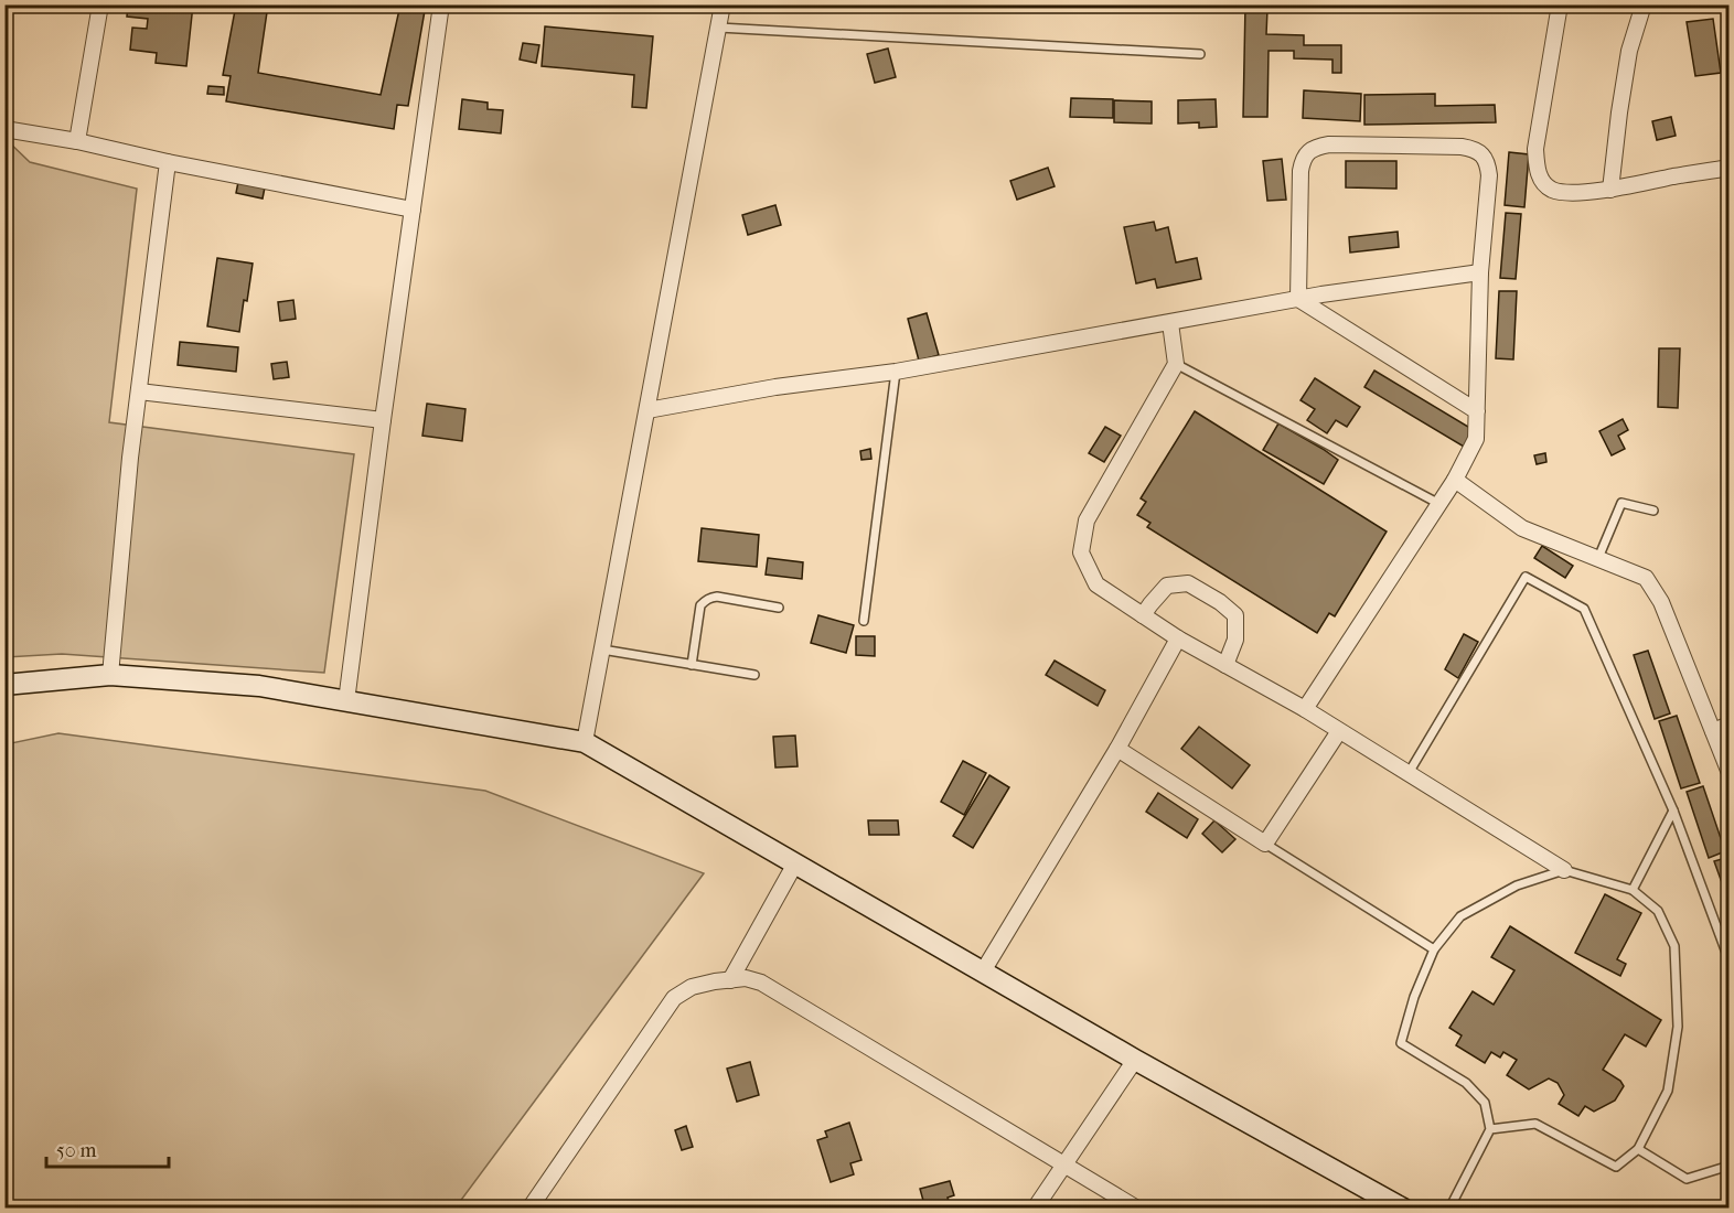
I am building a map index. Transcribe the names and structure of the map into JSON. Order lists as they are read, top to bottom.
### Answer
{
  "scale_bar": "50 m"
}
